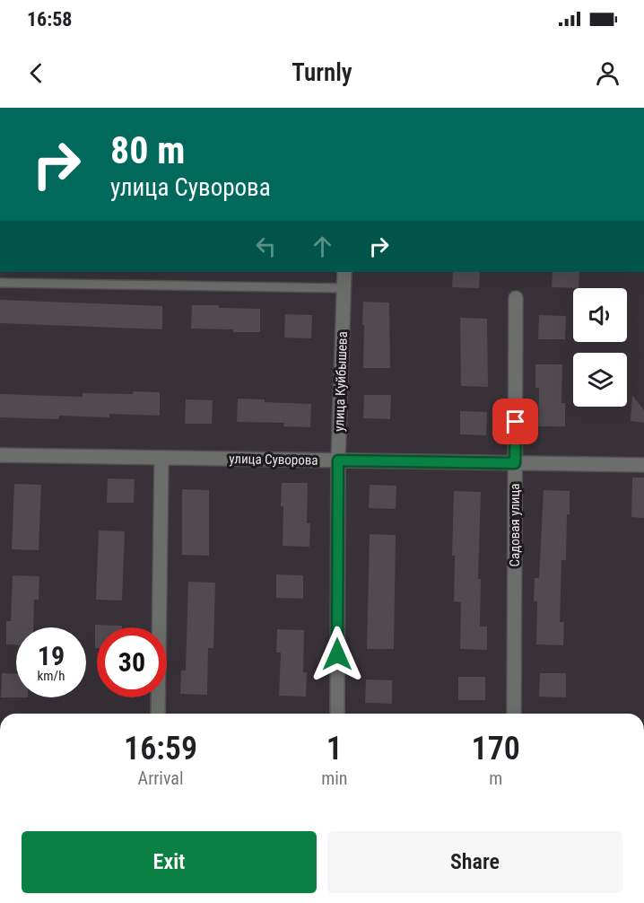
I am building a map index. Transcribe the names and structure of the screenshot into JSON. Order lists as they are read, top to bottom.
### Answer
{
  "streets": {
    "street": ["улица Куйбышева", "улица Суворова", "Садовая улица"]
  },
  "crossings": [
    ["улица Куйбышева", "улица Суворова"],
    ["улица Суворова", "Садовая улица"]
  ],
  "page": {
    "status": "16:58",
    "header": "Turnly",
    "turn": ["80 m", "улица Суворова"],
    "speed": "19 km/h",
    "limit": "30",
    "eta": [
      "16:59",
      "Arrival",
      "1",
      "min",
      "170",
      "m"
    ],
    "buttons": ["Exit", "Share"]
  }
}
